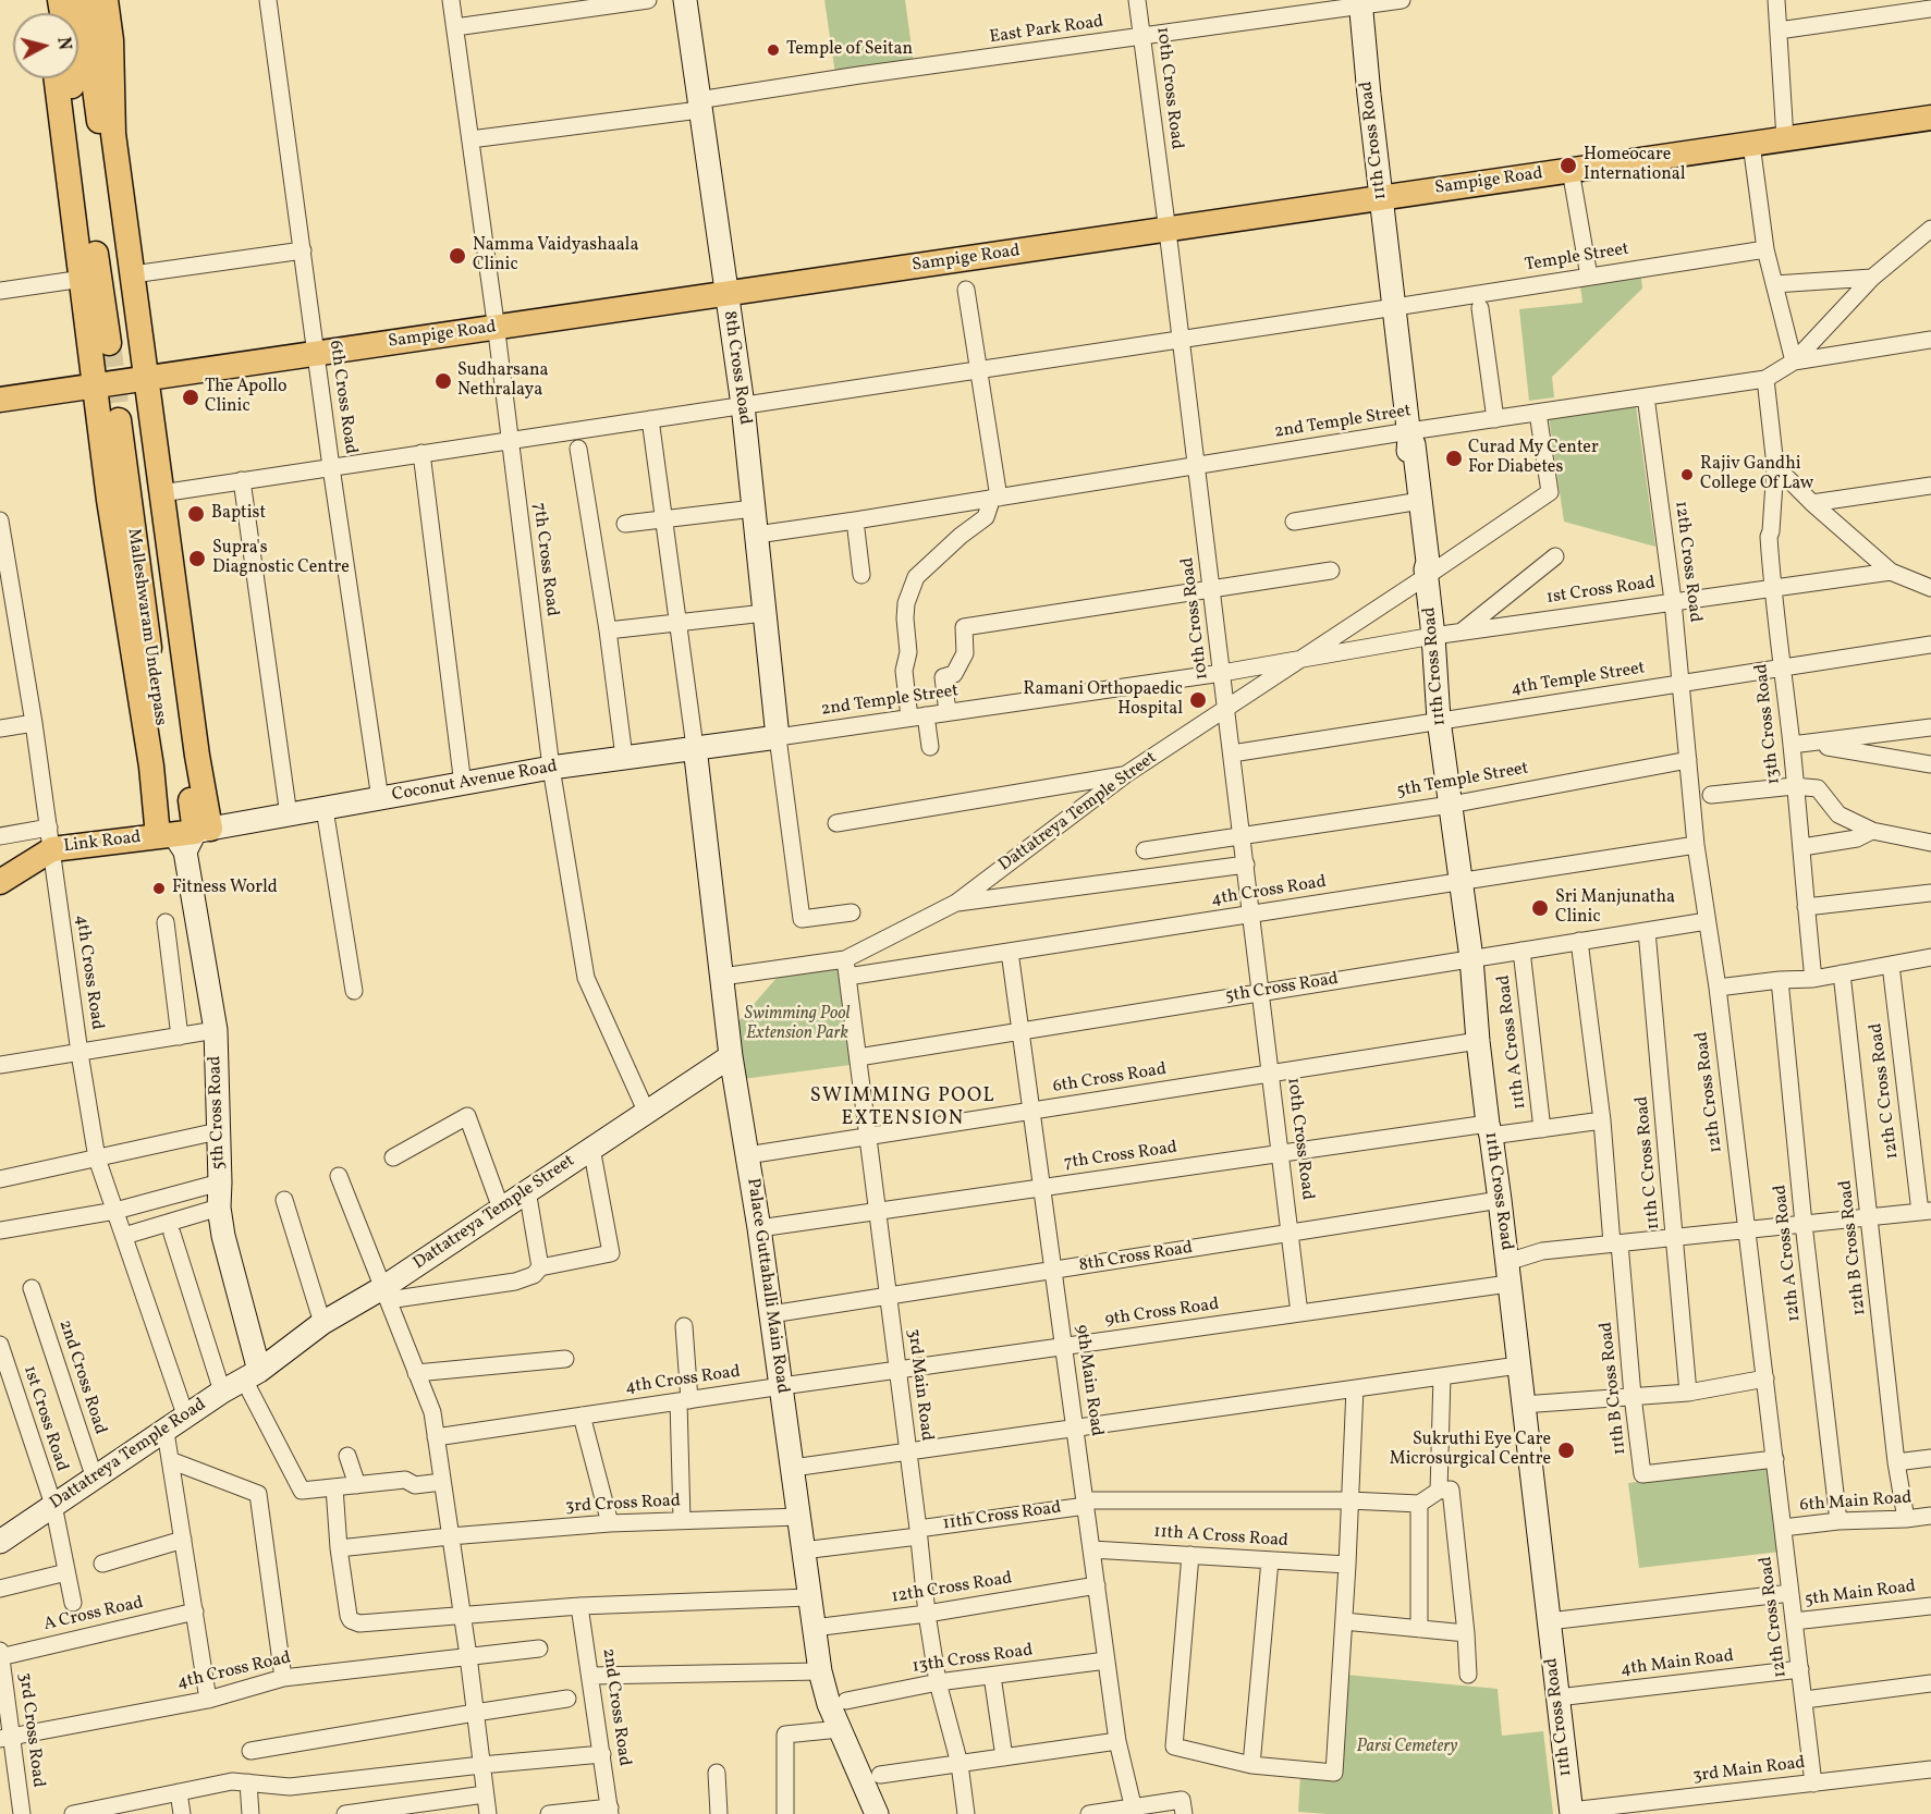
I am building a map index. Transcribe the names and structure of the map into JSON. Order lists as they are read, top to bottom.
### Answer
{
  "streets": {
    "main road": [
      "Sampige Road",
      "Malleshwaram Underpass",
      "Link Road",
      "5th Cross Road"
    ],
    "street": [
      "East Park Road",
      "10th Cross Road",
      "11th Cross Road",
      "Temple Street",
      "8th Cross Road",
      "6th Cross Road",
      "2nd Temple Street",
      "7th Cross Road",
      "12th Cross Road",
      "1st Cross Road",
      "4th Temple Street",
      "13th Cross Road",
      "5th Temple Street",
      "Coconut Avenue Road",
      "Dattatreya Temple Street",
      "4th Cross Road",
      "11th A Cross Road",
      "12th C Cross Road",
      "11th C Cross Road",
      "12th B Cross Road",
      "12th A Cross Road",
      "Palace Guttahalli Main Road",
      "9th Cross Road",
      "2nd Cross Road",
      "9th Main Road",
      "3rd Main Road",
      "11th B Cross Road",
      "Dattatreya Temple Road",
      "6th Main Road",
      "3rd Cross Road",
      "5th Main Road",
      "A Cross Road",
      "4th Main Road"
    ]
  },
  "crossings": [
    ["East Park Road", "10th Cross Road"],
    ["East Park Road", "11th Cross Road"],
    ["East Park Road", "8th Cross Road"],
    ["East Park Road", "7th Cross Road"],
    ["10th Cross Road", "Sampige Road"],
    ["10th Cross Road", "Temple Street"],
    ["10th Cross Road", "8th Cross Road"],
    ["10th Cross Road", "6th Cross Road"],
    ["10th Cross Road", "2nd Temple Street"],
    ["10th Cross Road", "7th Cross Road"],
    ["10th Cross Road", "4th Temple Street"],
    ["10th Cross Road", "5th Temple Street"],
    ["10th Cross Road", "Dattatreya Temple Street"],
    ["10th Cross Road", "4th Cross Road"],
    ["10th Cross Road", "5th Cross Road"],
    ["10th Cross Road", "9th Cross Road"],
    ["11th Cross Road", "Sampige Road"],
    ["11th Cross Road", "Temple Street"],
    ["11th Cross Road", "8th Cross Road"],
    ["11th Cross Road", "6th Cross Road"],
    ["11th Cross Road", "2nd Temple Street"],
    ["11th Cross Road", "7th Cross Road"],
    ["11th Cross Road", "1st Cross Road"],
    ["11th Cross Road", "4th Temple Street"],
    ["11th Cross Road", "5th Temple Street"],
    ["11th Cross Road", "Dattatreya Temple Street"],
    ["11th Cross Road", "4th Cross Road"],
    ["11th Cross Road", "5th Cross Road"],
    ["11th Cross Road", "Palace Guttahalli Main Road"],
    ["11th Cross Road", "9th Cross Road"],
    ["11th Cross Road", "9th Main Road"],
    ["11th Cross Road", "3rd Main Road"],
    ["11th Cross Road", "4th Main Road"],
    ["Sampige Road", "8th Cross Road"],
    ["Sampige Road", "6th Cross Road"],
    ["Sampige Road", "7th Cross Road"],
    ["Temple Street", "8th Cross Road"],
    ["Temple Street", "6th Cross Road"],
    ["Temple Street", "7th Cross Road"],
    ["8th Cross Road", "2nd Temple Street"],
    ["8th Cross Road", "Coconut Avenue Road"],
    ["8th Cross Road", "Palace Guttahalli Main Road"],
    ["8th Cross Road", "9th Main Road"],
    ["8th Cross Road", "3rd Main Road"],
    ["6th Cross Road", "Coconut Avenue Road"],
    ["6th Cross Road", "Palace Guttahalli Main Road"],
    ["6th Cross Road", "9th Main Road"],
    ["6th Cross Road", "3rd Main Road"],
    ["2nd Temple Street", "12th Cross Road"],
    ["2nd Temple Street", "1st Cross Road"],
    ["2nd Temple Street", "Coconut Avenue Road"],
    ["2nd Temple Street", "Dattatreya Temple Street"],
    ["7th Cross Road", "Coconut Avenue Road"],
    ["7th Cross Road", "Dattatreya Temple Street"],
    ["7th Cross Road", "11th A Cross Road"],
    ["7th Cross Road", "Palace Guttahalli Main Road"],
    ["7th Cross Road", "9th Main Road"],
    ["7th Cross Road", "3rd Main Road"],
    ["7th Cross Road", "11th B Cross Road"],
    ["12th Cross Road", "1st Cross Road"],
    ["12th Cross Road", "4th Temple Street"],
    ["12th Cross Road", "5th Temple Street"],
    ["12th Cross Road", "4th Cross Road"],
    ["12th Cross Road", "5th Cross Road"],
    ["12th Cross Road", "Palace Guttahalli Main Road"],
    ["12th Cross Road", "9th Main Road"],
    ["12th Cross Road", "3rd Main Road"],
    ["12th Cross Road", "11th B Cross Road"],
    ["12th Cross Road", "6th Main Road"],
    ["12th Cross Road", "5th Main Road"],
    ["12th Cross Road", "4th Main Road"],
    ["1st Cross Road", "13th Cross Road"],
    ["1st Cross Road", "Dattatreya Temple Road"],
    ["Malleshwaram Underpass", "Coconut Avenue Road"],
    ["Malleshwaram Underpass", "Link Road"],
    ["Malleshwaram Underpass", "5th Cross Road"],
    ["4th Temple Street", "13th Cross Road"],
    ["13th Cross Road", "9th Main Road"],
    ["13th Cross Road", "3rd Main Road"],
    ["Coconut Avenue Road", "Link Road"],
    ["Coconut Avenue Road", "5th Cross Road"],
    ["Coconut Avenue Road", "Palace Guttahalli Main Road"],
    ["Dattatreya Temple Street", "5th Cross Road"],
    ["Dattatreya Temple Street", "Palace Guttahalli Main Road"],
    ["Dattatreya Temple Street", "3rd Main Road"],
    ["Dattatreya Temple Street", "Dattatreya Temple Road"],
    ["Link Road", "4th Cross Road"],
    ["Link Road", "5th Cross Road"],
    ["4th Cross Road", "Palace Guttahalli Main Road"],
    ["4th Cross Road", "9th Cross Road"],
    ["4th Cross Road", "9th Main Road"],
    ["4th Cross Road", "3rd Main Road"],
    ["4th Cross Road", "Dattatreya Temple Road"],
    ["4th Cross Road", "3rd Cross Road"],
    ["5th Cross Road", "11th A Cross Road"],
    ["5th Cross Road", "11th C Cross Road"],
    ["5th Cross Road", "9th Main Road"],
    ["5th Cross Road", "3rd Main Road"],
    ["5th Cross Road", "11th B Cross Road"],
    ["5th Cross Road", "Dattatreya Temple Road"],
    ["11th A Cross Road", "9th Main Road"],
    ["12th B Cross Road", "6th Main Road"],
    ["12th A Cross Road", "6th Main Road"],
    ["Palace Guttahalli Main Road", "9th Cross Road"],
    ["Palace Guttahalli Main Road", "3rd Cross Road"],
    ["9th Cross Road", "9th Main Road"],
    ["9th Cross Road", "3rd Main Road"],
    ["2nd Cross Road", "Dattatreya Temple Road"],
    ["3rd Cross Road", "A Cross Road"]
  ],
  "districts": ["SWIMMING POOL EXTENSION"],
  "parks": ["Swimming Pool Extension Park", "Parsi Cemetery"],
  "places": [
    "Temple of Seitan",
    "Homeocare International",
    "Namma Vaidyashaala Clinic",
    "Sudharsana Nethralaya",
    "The Apollo Clinic",
    "Curad My Center For Diabetes",
    "Rajiv Gandhi College Of Law",
    "Baptist",
    "Supra's Diagnostic Centre",
    "Ramani Orthopaedic Hospital",
    "Fitness World",
    "Sri Manjunatha Clinic",
    "Sukruthi Eye Care Microsurgical Centre"
  ],
  "north": "right"
}
